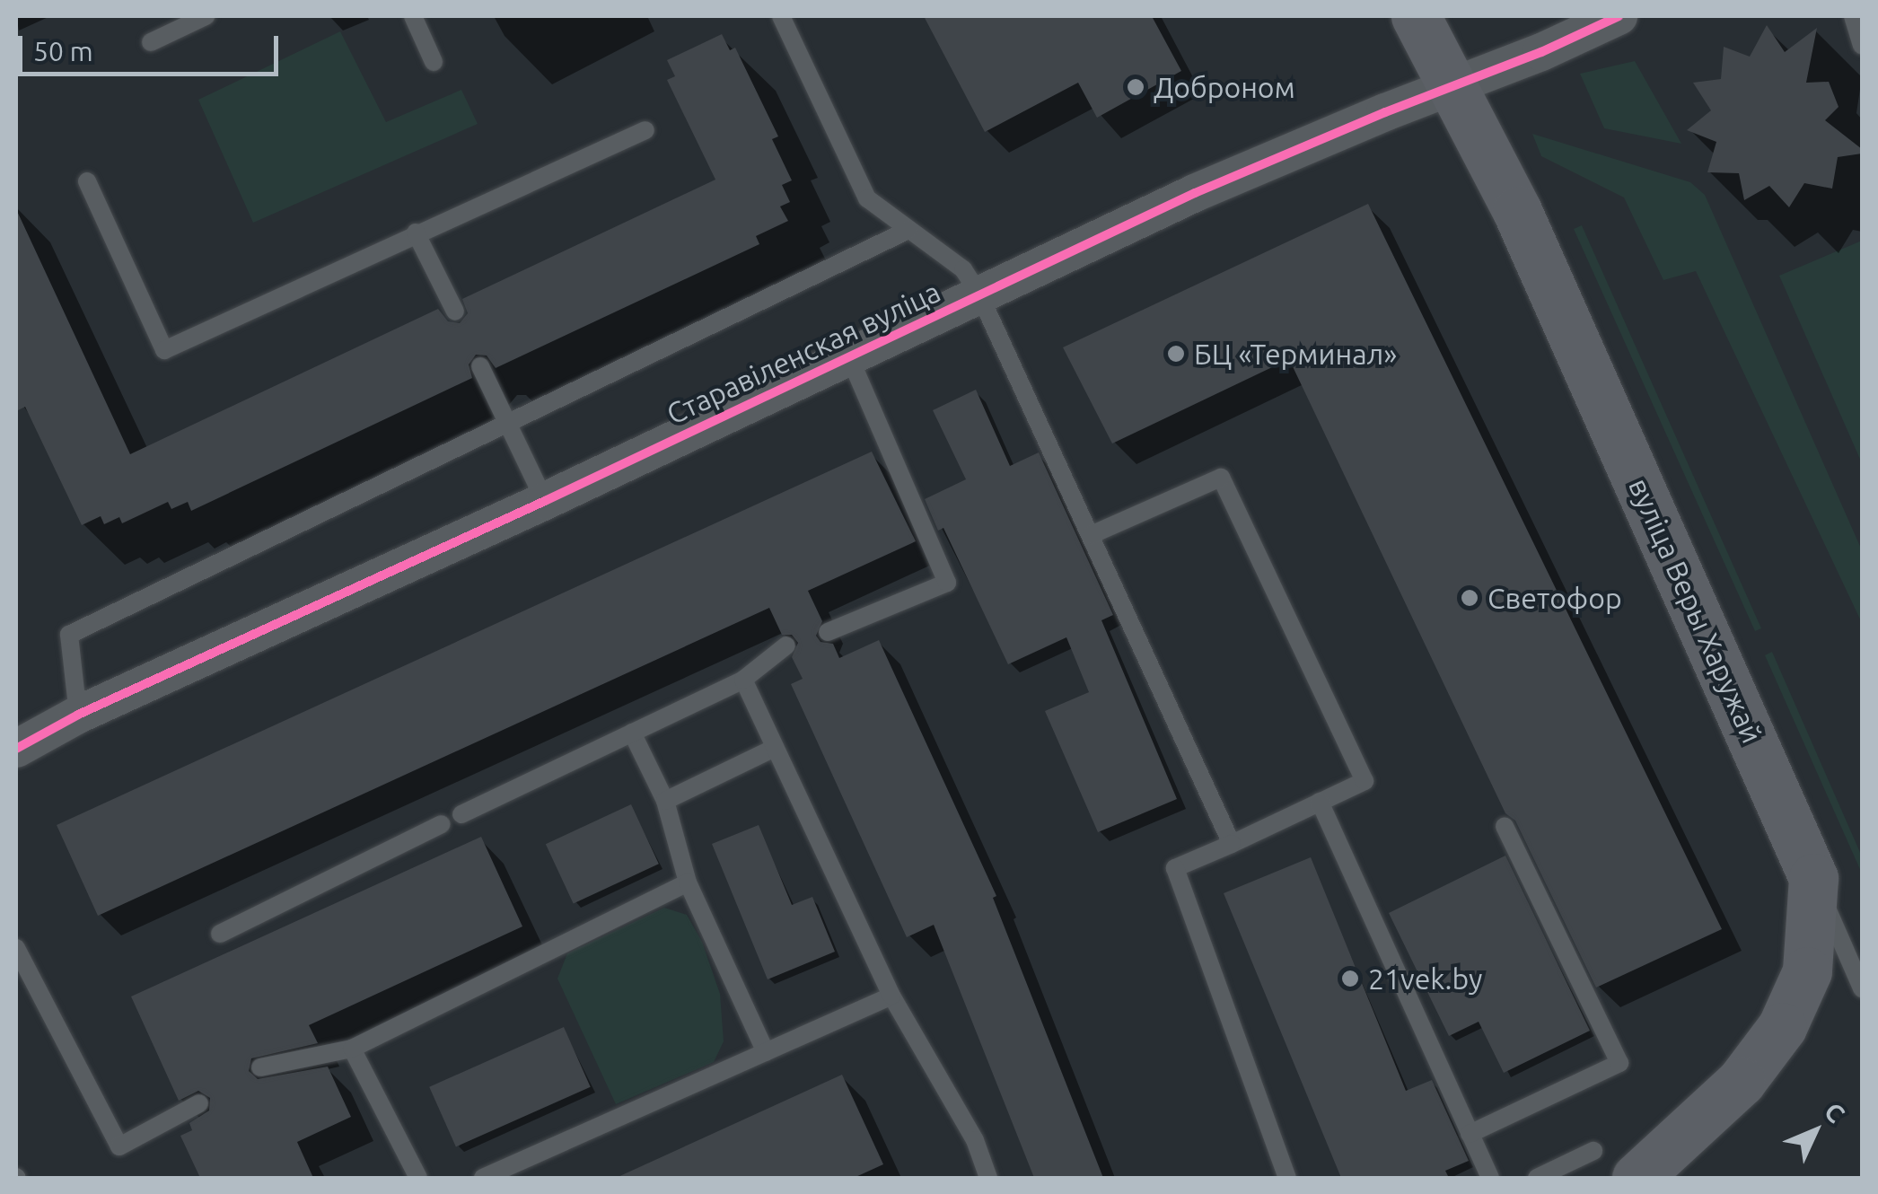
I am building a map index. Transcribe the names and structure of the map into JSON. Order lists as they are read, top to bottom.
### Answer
{
  "streets": {
    "main road": ["вуліца Веры Харужай"],
    "street": ["Старавіленская вуліца"]
  },
  "crossings": [
    ["Старавіленская вуліца", "вуліца Веры Харужай"]
  ],
  "places": [
    "Доброном",
    "БЦ «Терминал»",
    "Светофор",
    "21vek.by"
  ],
  "scale_bar": "50 m",
  "north": "top right"
}
